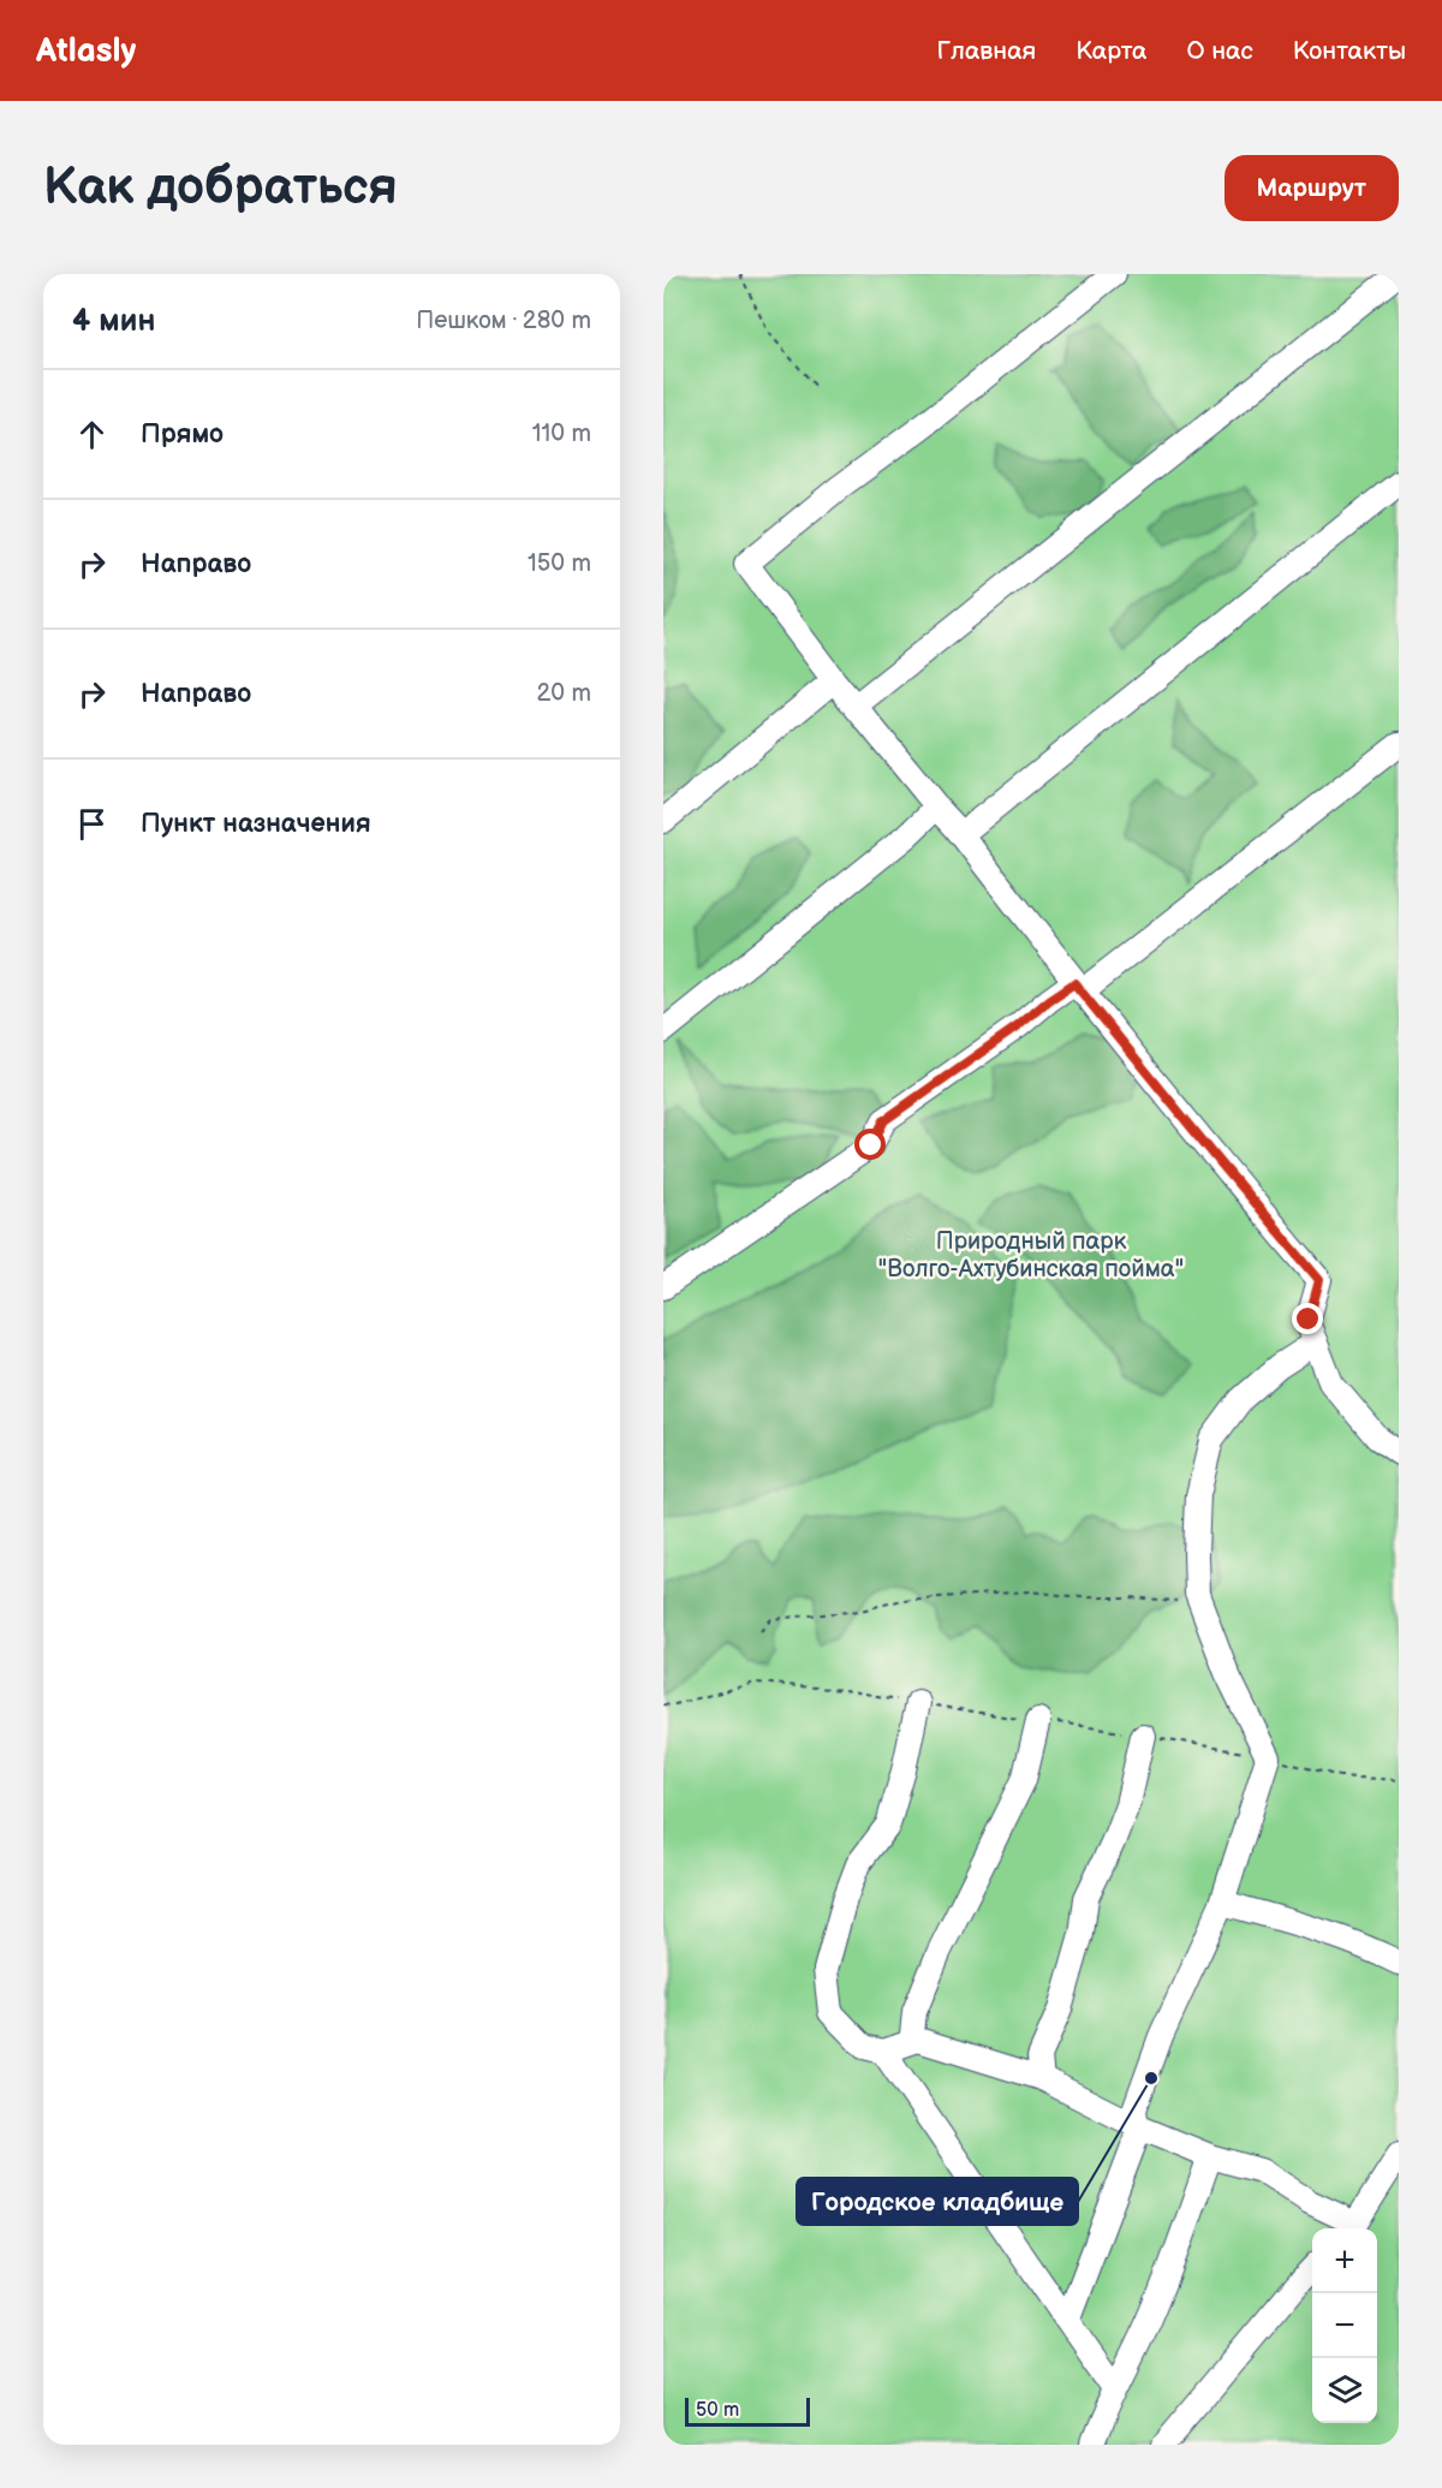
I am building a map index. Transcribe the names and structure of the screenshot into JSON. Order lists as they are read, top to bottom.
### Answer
{
  "parks": ["Природный парк \"Волго-Ахтубинская пойма\""],
  "places": ["Городское кладбище"],
  "scale_bar": "50 m",
  "page": {
    "header": "Atlasly",
    "nav": [
      "Главная",
      "Карта",
      "О нас",
      "Контакты"
    ],
    "buttons": "Маршрут",
    "title": "Как добраться",
    "heading": ["4 мин", "Пешком · 280 m"],
    "list": [
      ["Прямо", "110 m"],
      ["Направо", "150 m"],
      ["Направо", "20 m"],
      "Пункт назначения"
    ],
    "map_buttons": ["+", "−"],
    "scale": "50 m"
  }
}
